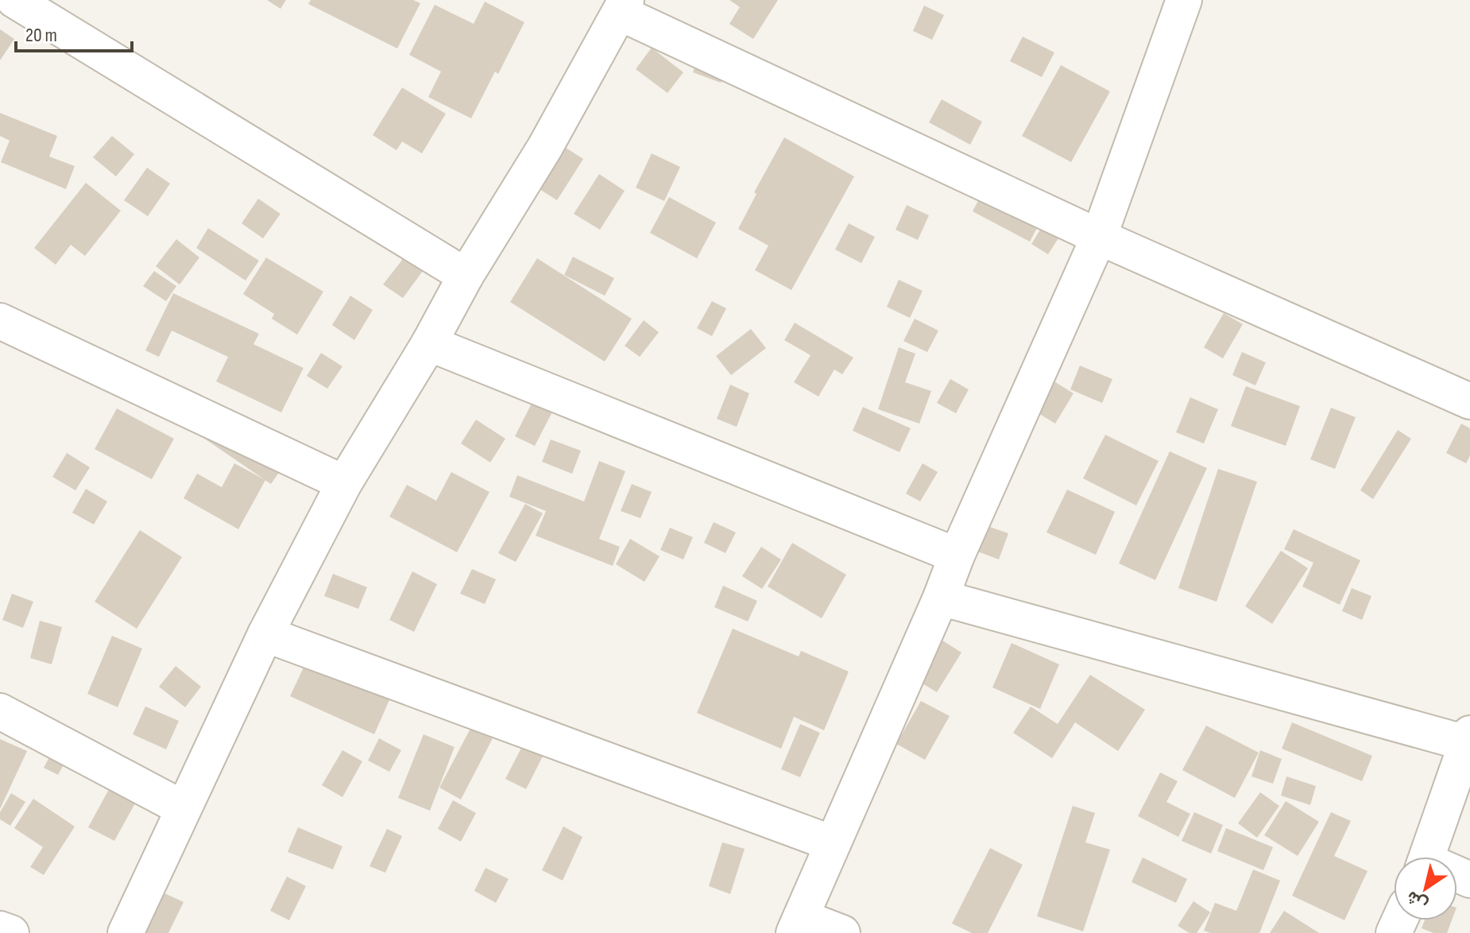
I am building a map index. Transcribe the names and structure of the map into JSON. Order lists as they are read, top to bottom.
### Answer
{
  "scale_bar": "20 m",
  "north": "bottom left"
}
